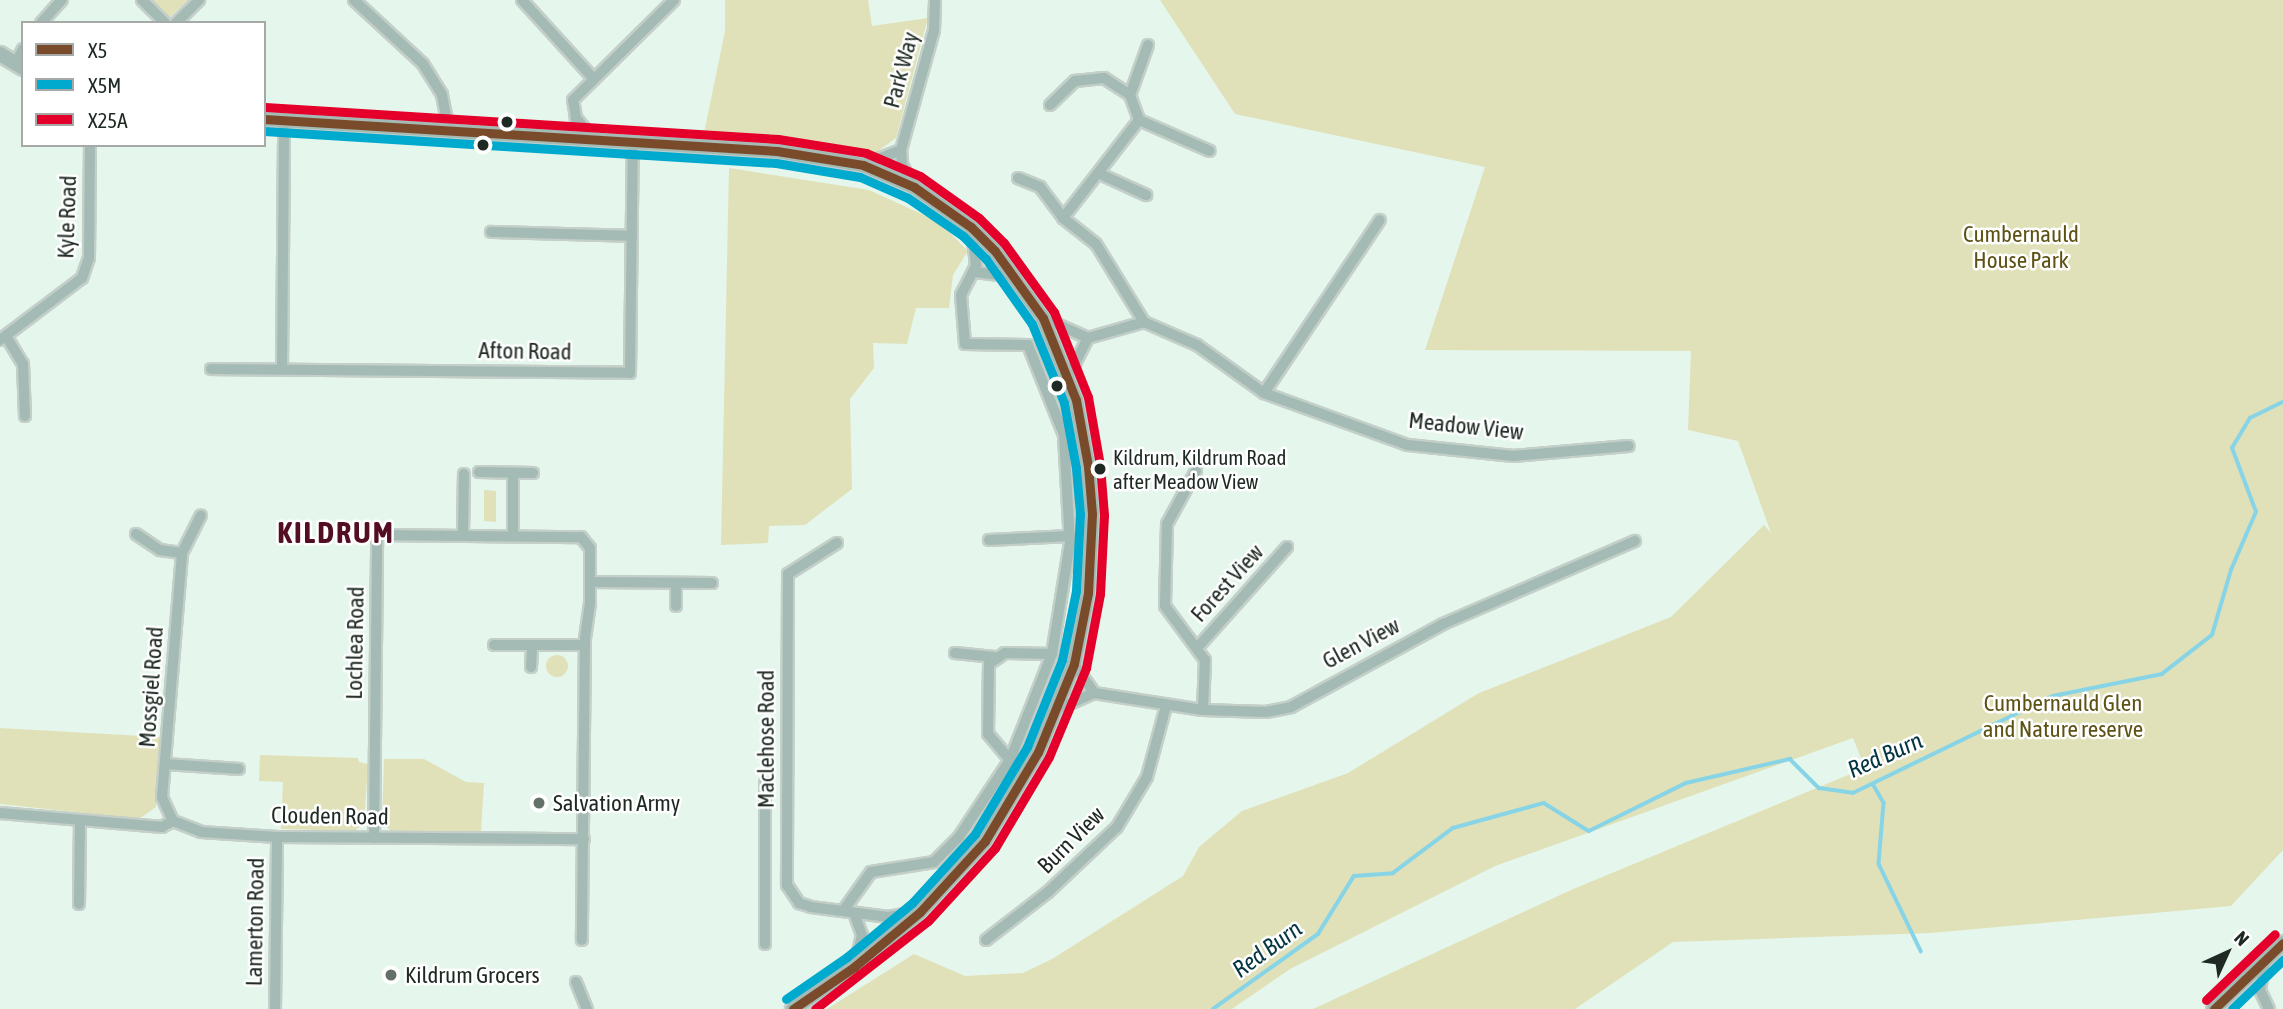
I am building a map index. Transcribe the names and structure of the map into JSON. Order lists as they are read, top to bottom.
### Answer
{
  "streets": {
    "street": [
      "Park Way",
      "Kyle Road",
      "Afton Road",
      "Meadow View",
      "Forest View",
      "Lochlea Road",
      "Glen View",
      "Mossgiel Road",
      "Maclehose Road",
      "Clouden Road",
      "Burn View",
      "Lamerton Road"
    ]
  },
  "crossings": [
    ["Forest View", "Glen View"],
    ["Lochlea Road", "Clouden Road"],
    ["Glen View", "Burn View"],
    ["Mossgiel Road", "Clouden Road"],
    ["Clouden Road", "Lamerton Road"]
  ],
  "districts": ["KILDRUM"],
  "water": ["Red Burn"],
  "parks": ["Cumbernauld House Park", "Cumbernauld Glen and Nature reserve"],
  "places": ["Kildrum, Kildrum Road after Meadow View", "Salvation Army", "Kildrum Grocers"],
  "lines": ["transit line X25A", "transit line X5", "transit line X5M"],
  "legend": ["X5", "X5M", "X25A"],
  "north": "top right"
}
